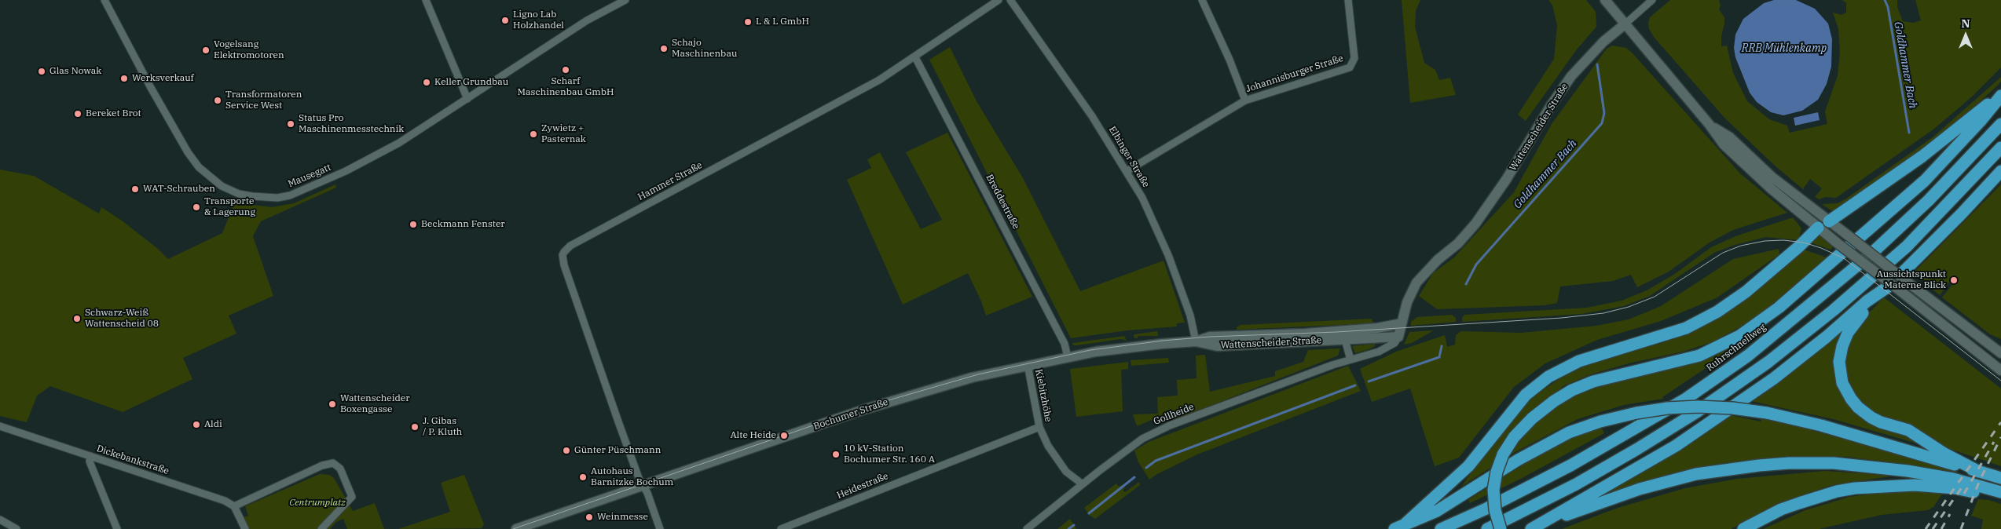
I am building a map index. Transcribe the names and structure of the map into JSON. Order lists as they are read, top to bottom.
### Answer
{
  "streets": {
    "highway": ["Ruhrschnellweg"],
    "main road": ["Wattenscheider Straße", "Bochumer Straße"],
    "street": [
      "Johannisburger Straße",
      "Elbinger Straße",
      "Mausegatt",
      "Hammer Straße",
      "Breddestraße",
      "Kiebitzhöhe",
      "Gollheide",
      "Dickebankstraße",
      "Heidestraße"
    ]
  },
  "crossings": [
    ["Johannisburger Straße", "Elbinger Straße"],
    ["Wattenscheider Straße", "Elbinger Straße"],
    ["Wattenscheider Straße", "Bochumer Straße"],
    ["Wattenscheider Straße", "Gollheide"],
    ["Elbinger Straße", "Bochumer Straße"],
    ["Hammer Straße", "Breddestraße"],
    ["Hammer Straße", "Bochumer Straße"],
    ["Breddestraße", "Bochumer Straße"],
    ["Kiebitzhöhe", "Bochumer Straße"],
    ["Kiebitzhöhe", "Gollheide"],
    ["Kiebitzhöhe", "Heidestraße"]
  ],
  "water": ["RRB Mühlenkamp", "Goldhammer Bach"],
  "parks": ["Centrumplatz"],
  "places": [
    "Ligno Lab Holzhandel",
    "L & L GmbH",
    "Schajo Maschinenbau",
    "Vogelsang Elektromotoren",
    "Scharf Maschinenbau GmbH",
    "Glas Nowak",
    "Werksverkauf",
    "Keller Grundbau",
    "Transformatoren Service West",
    "Bereket Brot",
    "Status Pro Maschinenmesstechnik",
    "Zywietz + Pasternak",
    "WAT-Schrauben",
    "Transporte & Lagerung",
    "Beckmann Fenster",
    "Aussichtspunkt Materne Blick",
    "Schwarz-Weiß Wattenscheid 08",
    "Wattenscheider Boxengasse",
    "Aldi",
    "J. Gibas / P. Kluth",
    "Alte Heide",
    "Günter Püschmann",
    "10 kV-Station Bochumer Str. 160 A",
    "Autohaus Barnitzke Bochum",
    "Weinmesse"
  ],
  "north": "top"
}
